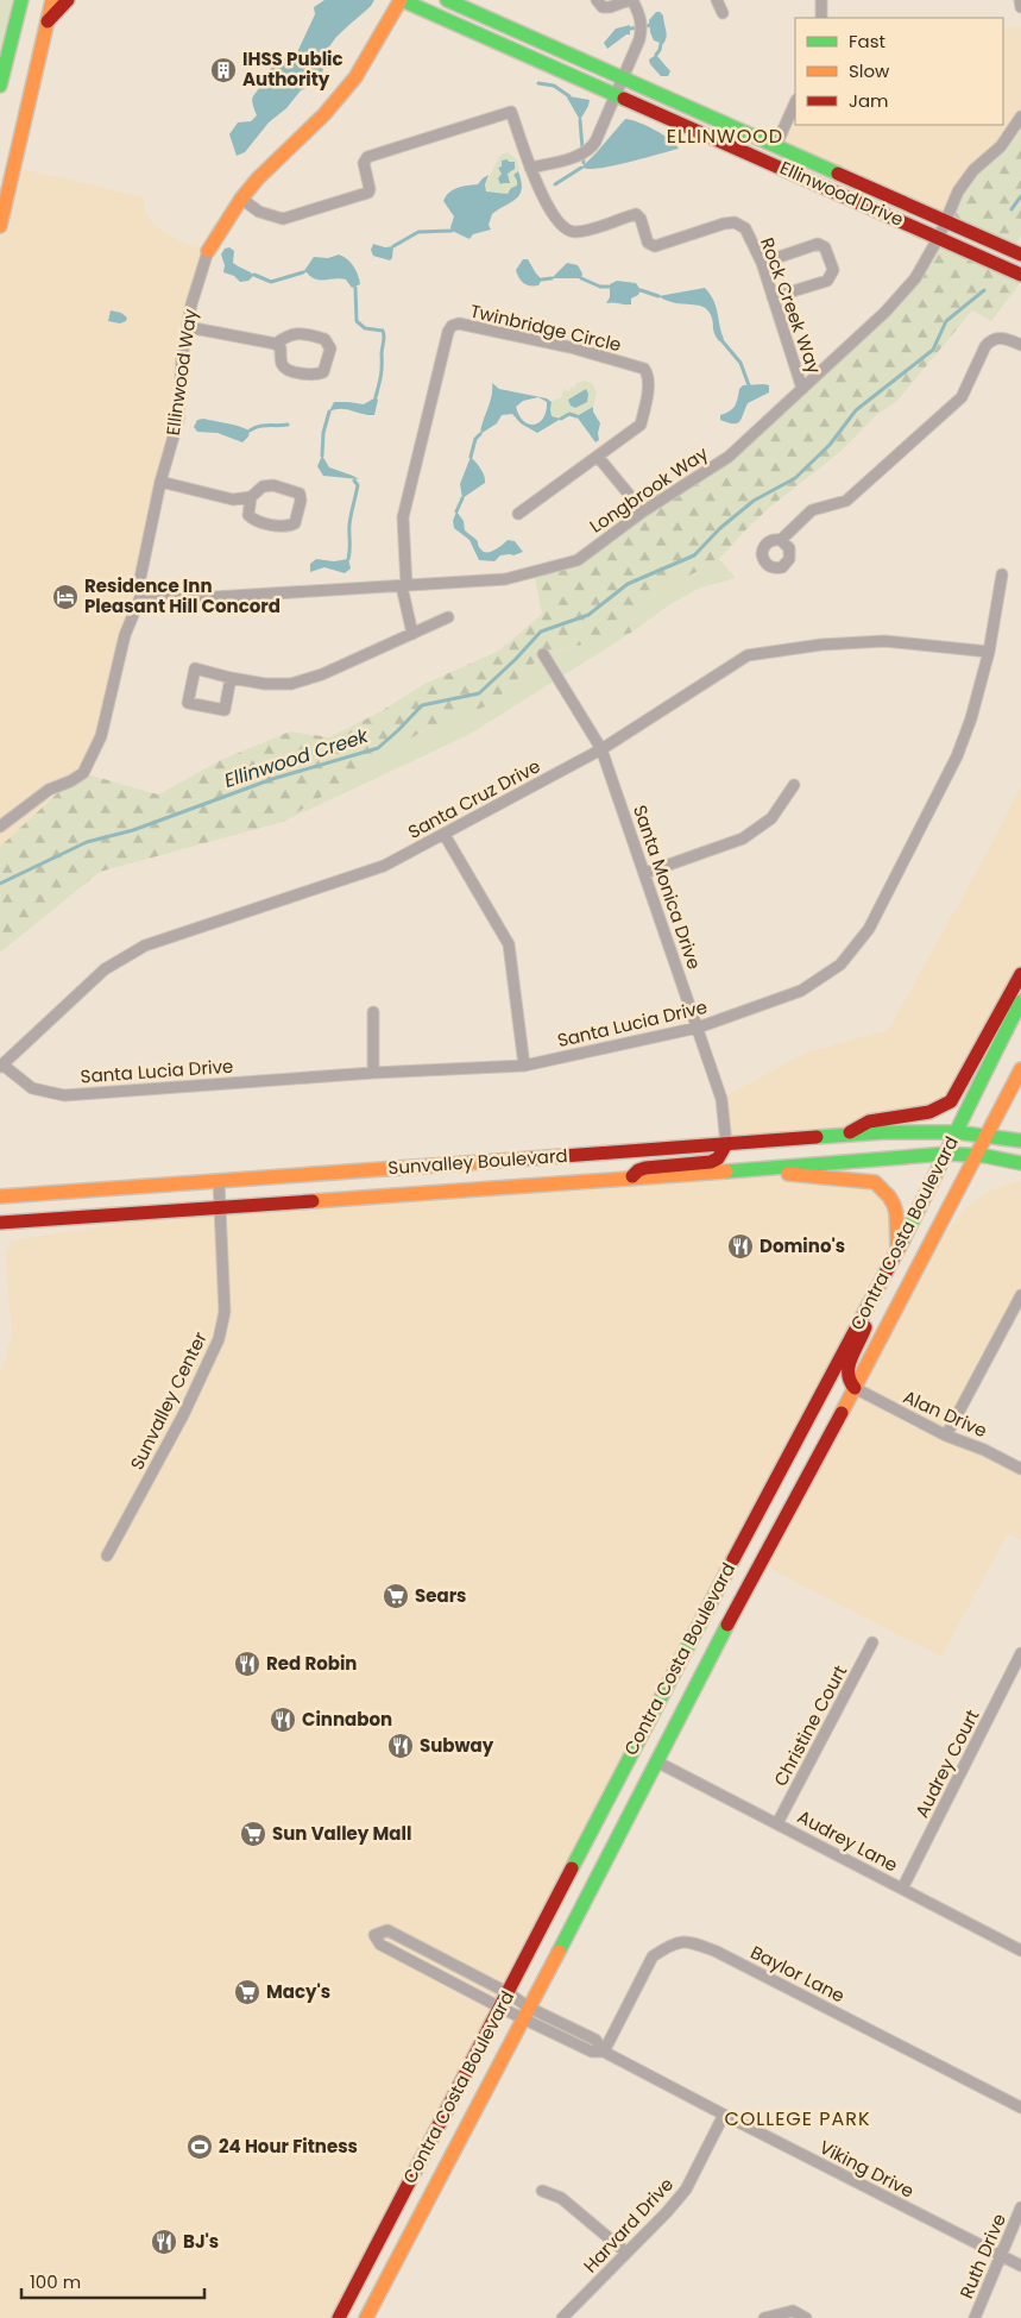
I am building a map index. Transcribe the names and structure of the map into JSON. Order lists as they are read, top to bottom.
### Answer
{
  "streets": {
    "main road": [
      "Ellinwood Drive",
      "Ellinwood Way",
      "Sunvalley Boulevard",
      "Contra Costa Boulevard"
    ],
    "street": [
      "Rock Creek Way",
      "Twinbridge Circle",
      "Longbrook Way",
      "Santa Cruz Drive",
      "Santa Monica Drive",
      "Santa Lucia Drive",
      "Sunvalley Center",
      "Alan Drive",
      "Christine Court",
      "Audrey Court",
      "Audrey Lane",
      "Baylor Lane",
      "Viking Drive",
      "Harvard Drive",
      "Ruth Drive"
    ]
  },
  "crossings": [
    ["Ellinwood Drive", "Ellinwood Way"],
    ["Ellinwood Drive", "Longbrook Way"],
    ["Rock Creek Way", "Ellinwood Way"],
    ["Rock Creek Way", "Longbrook Way"],
    ["Twinbridge Circle", "Longbrook Way"],
    ["Ellinwood Way", "Longbrook Way"],
    ["Santa Cruz Drive", "Santa Monica Drive"],
    ["Santa Cruz Drive", "Santa Lucia Drive"],
    ["Santa Monica Drive", "Santa Lucia Drive"],
    ["Santa Monica Drive", "Sunvalley Boulevard"],
    ["Sunvalley Boulevard", "Contra Costa Boulevard"],
    ["Sunvalley Boulevard", "Sunvalley Center"],
    ["Contra Costa Boulevard", "Alan Drive"],
    ["Contra Costa Boulevard", "Audrey Lane"],
    ["Contra Costa Boulevard", "Viking Drive"],
    ["Christine Court", "Audrey Lane"],
    ["Audrey Court", "Audrey Lane"],
    ["Baylor Lane", "Viking Drive"],
    ["Viking Drive", "Harvard Drive"],
    ["Viking Drive", "Ruth Drive"]
  ],
  "districts": ["ELLINWOOD", "COLLEGE PARK"],
  "water": ["Ellinwood Creek"],
  "places": {
    "building": ["IHSS Public Authority"],
    "hotel": ["Residence Inn Pleasant Hill Concord"],
    "restaurant": [
      "Domino's",
      "Red Robin",
      "Cinnabon",
      "Subway",
      "BJ's"
    ],
    "supermarket": ["Sears", "Sun Valley Mall", "Macy's"],
    "sports": ["24 Hour Fitness"]
  },
  "legend": ["Fast", "Slow", "Jam"],
  "scale_bar": "100 m"
}
